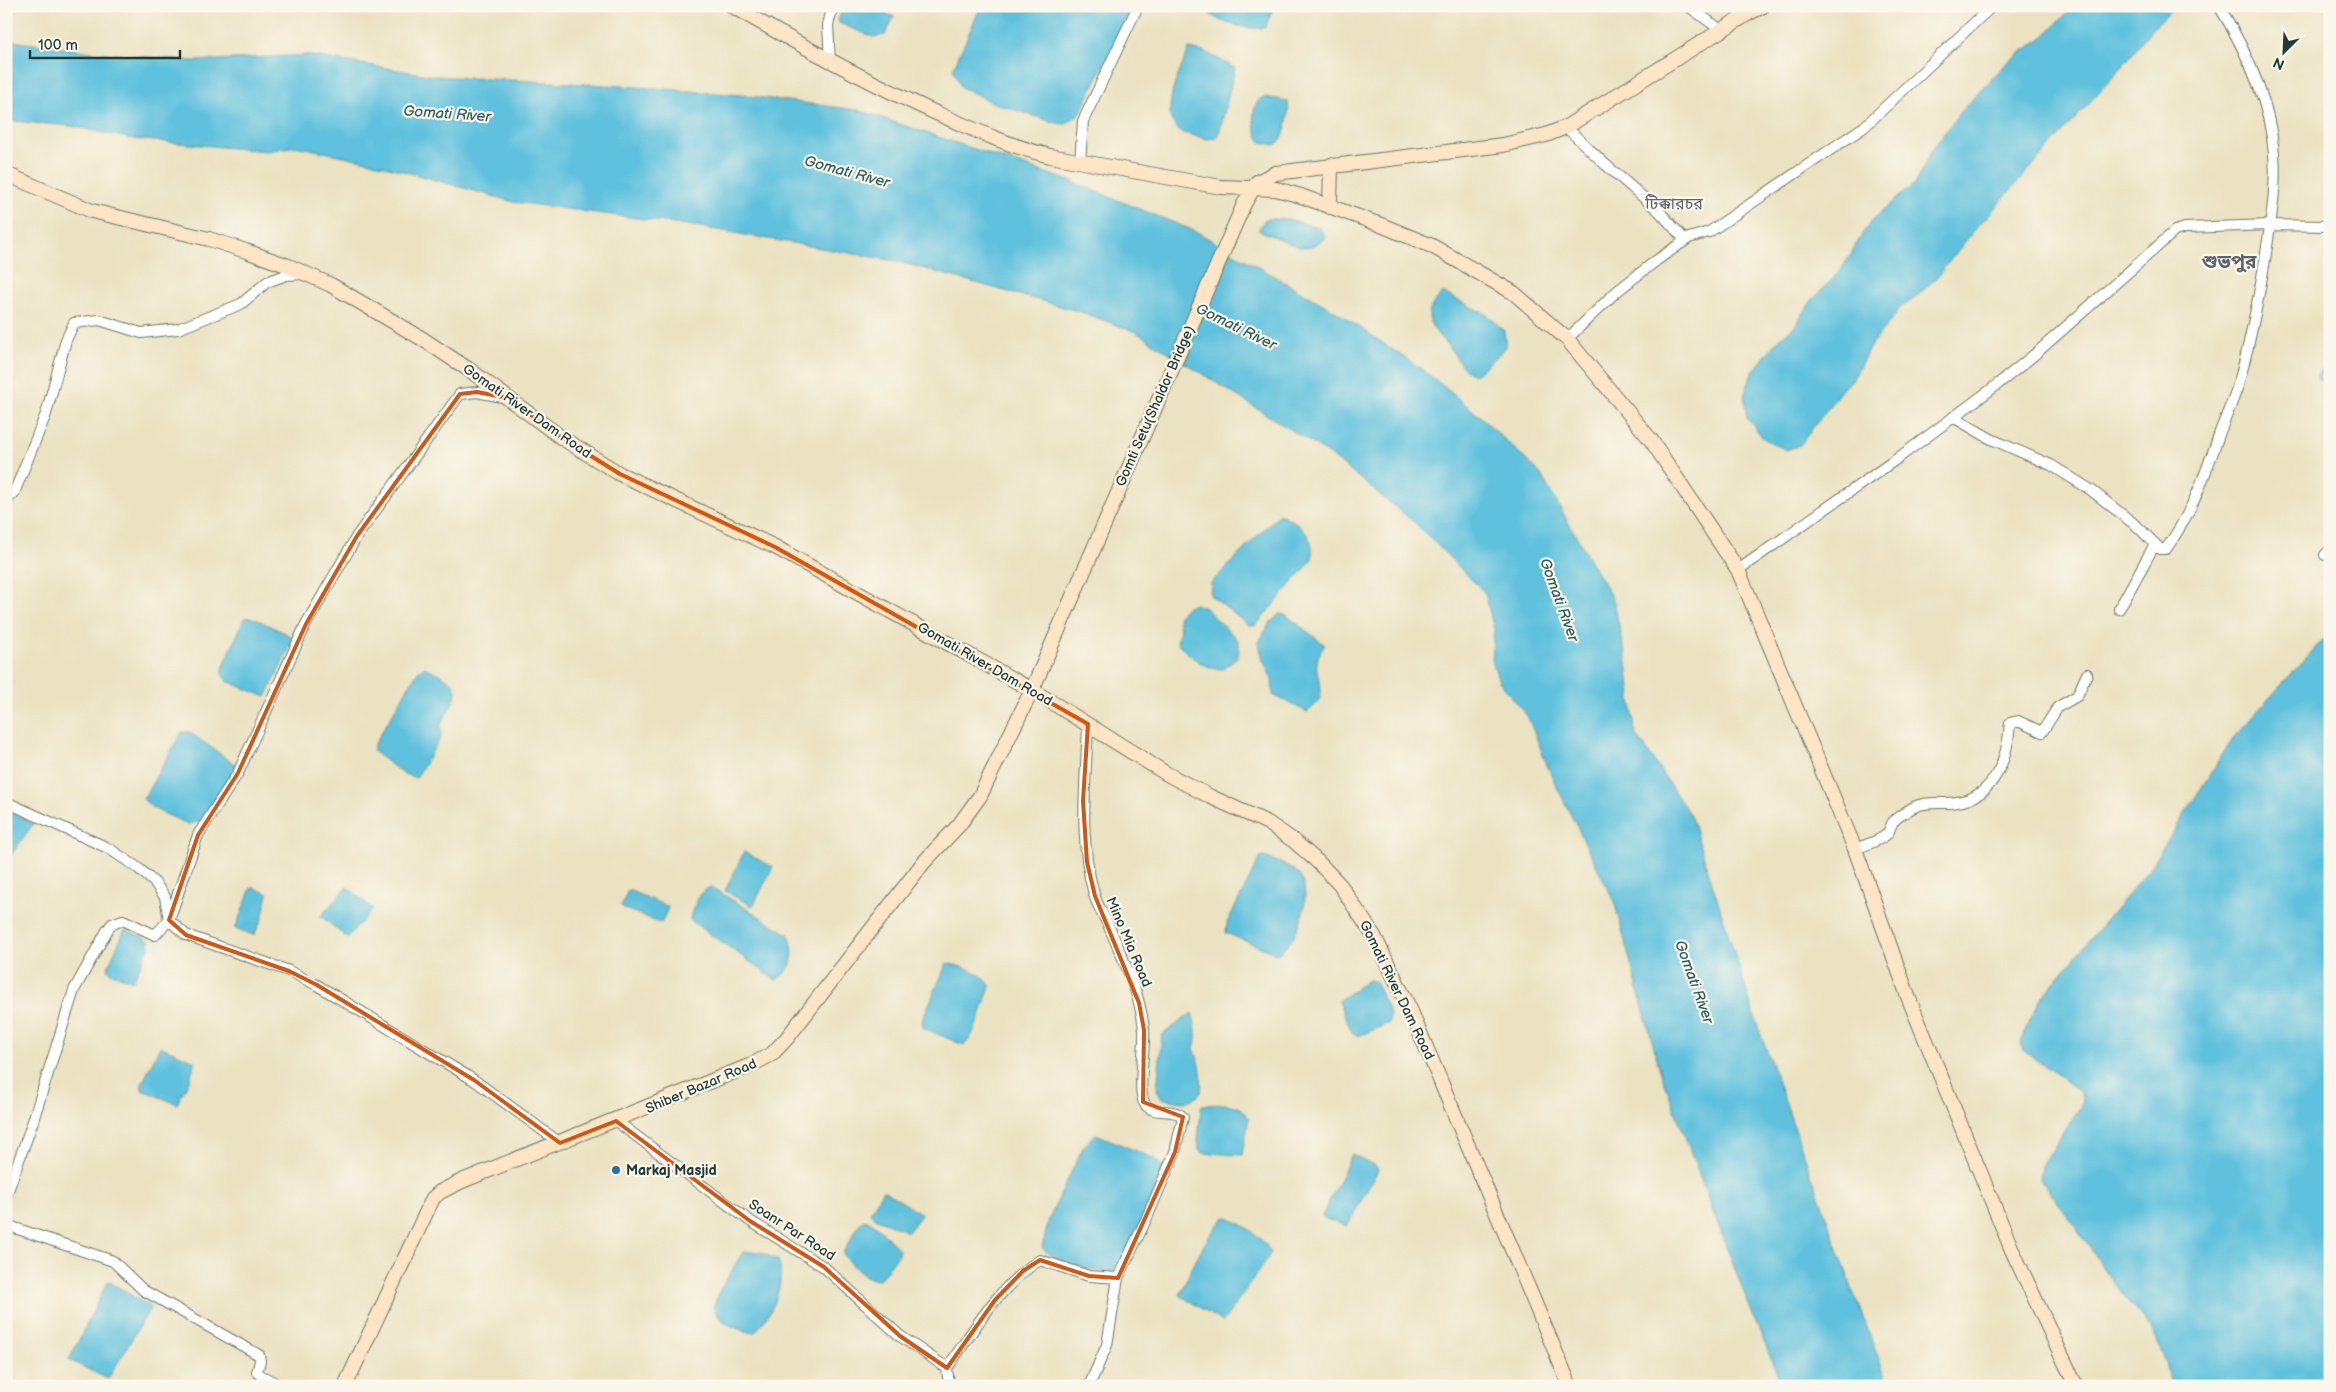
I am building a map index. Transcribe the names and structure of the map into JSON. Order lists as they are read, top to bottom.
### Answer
{
  "streets": {
    "street": [
      "Gomti Setu(Shaldor Bridge)",
      "Gomati River Dam Road",
      "Mino Mia Road",
      "Shiber Bazar Road",
      "Soanr Par Road"
    ]
  },
  "crossings": [
    ["Gomti Setu(Shaldor Bridge)", "Gomati River Dam Road"],
    ["Gomti Setu(Shaldor Bridge)", "Shiber Bazar Road"],
    ["Gomati River Dam Road", "Mino Mia Road"],
    ["Gomati River Dam Road", "Shiber Bazar Road"],
    ["Shiber Bazar Road", "Soanr Par Road"]
  ],
  "districts": ["টিক্কারচর", "শুভপুর"],
  "water": ["Gomati River"],
  "places": ["Markaj Masjid"],
  "scale_bar": "100 m",
  "north": "bottom left"
}
